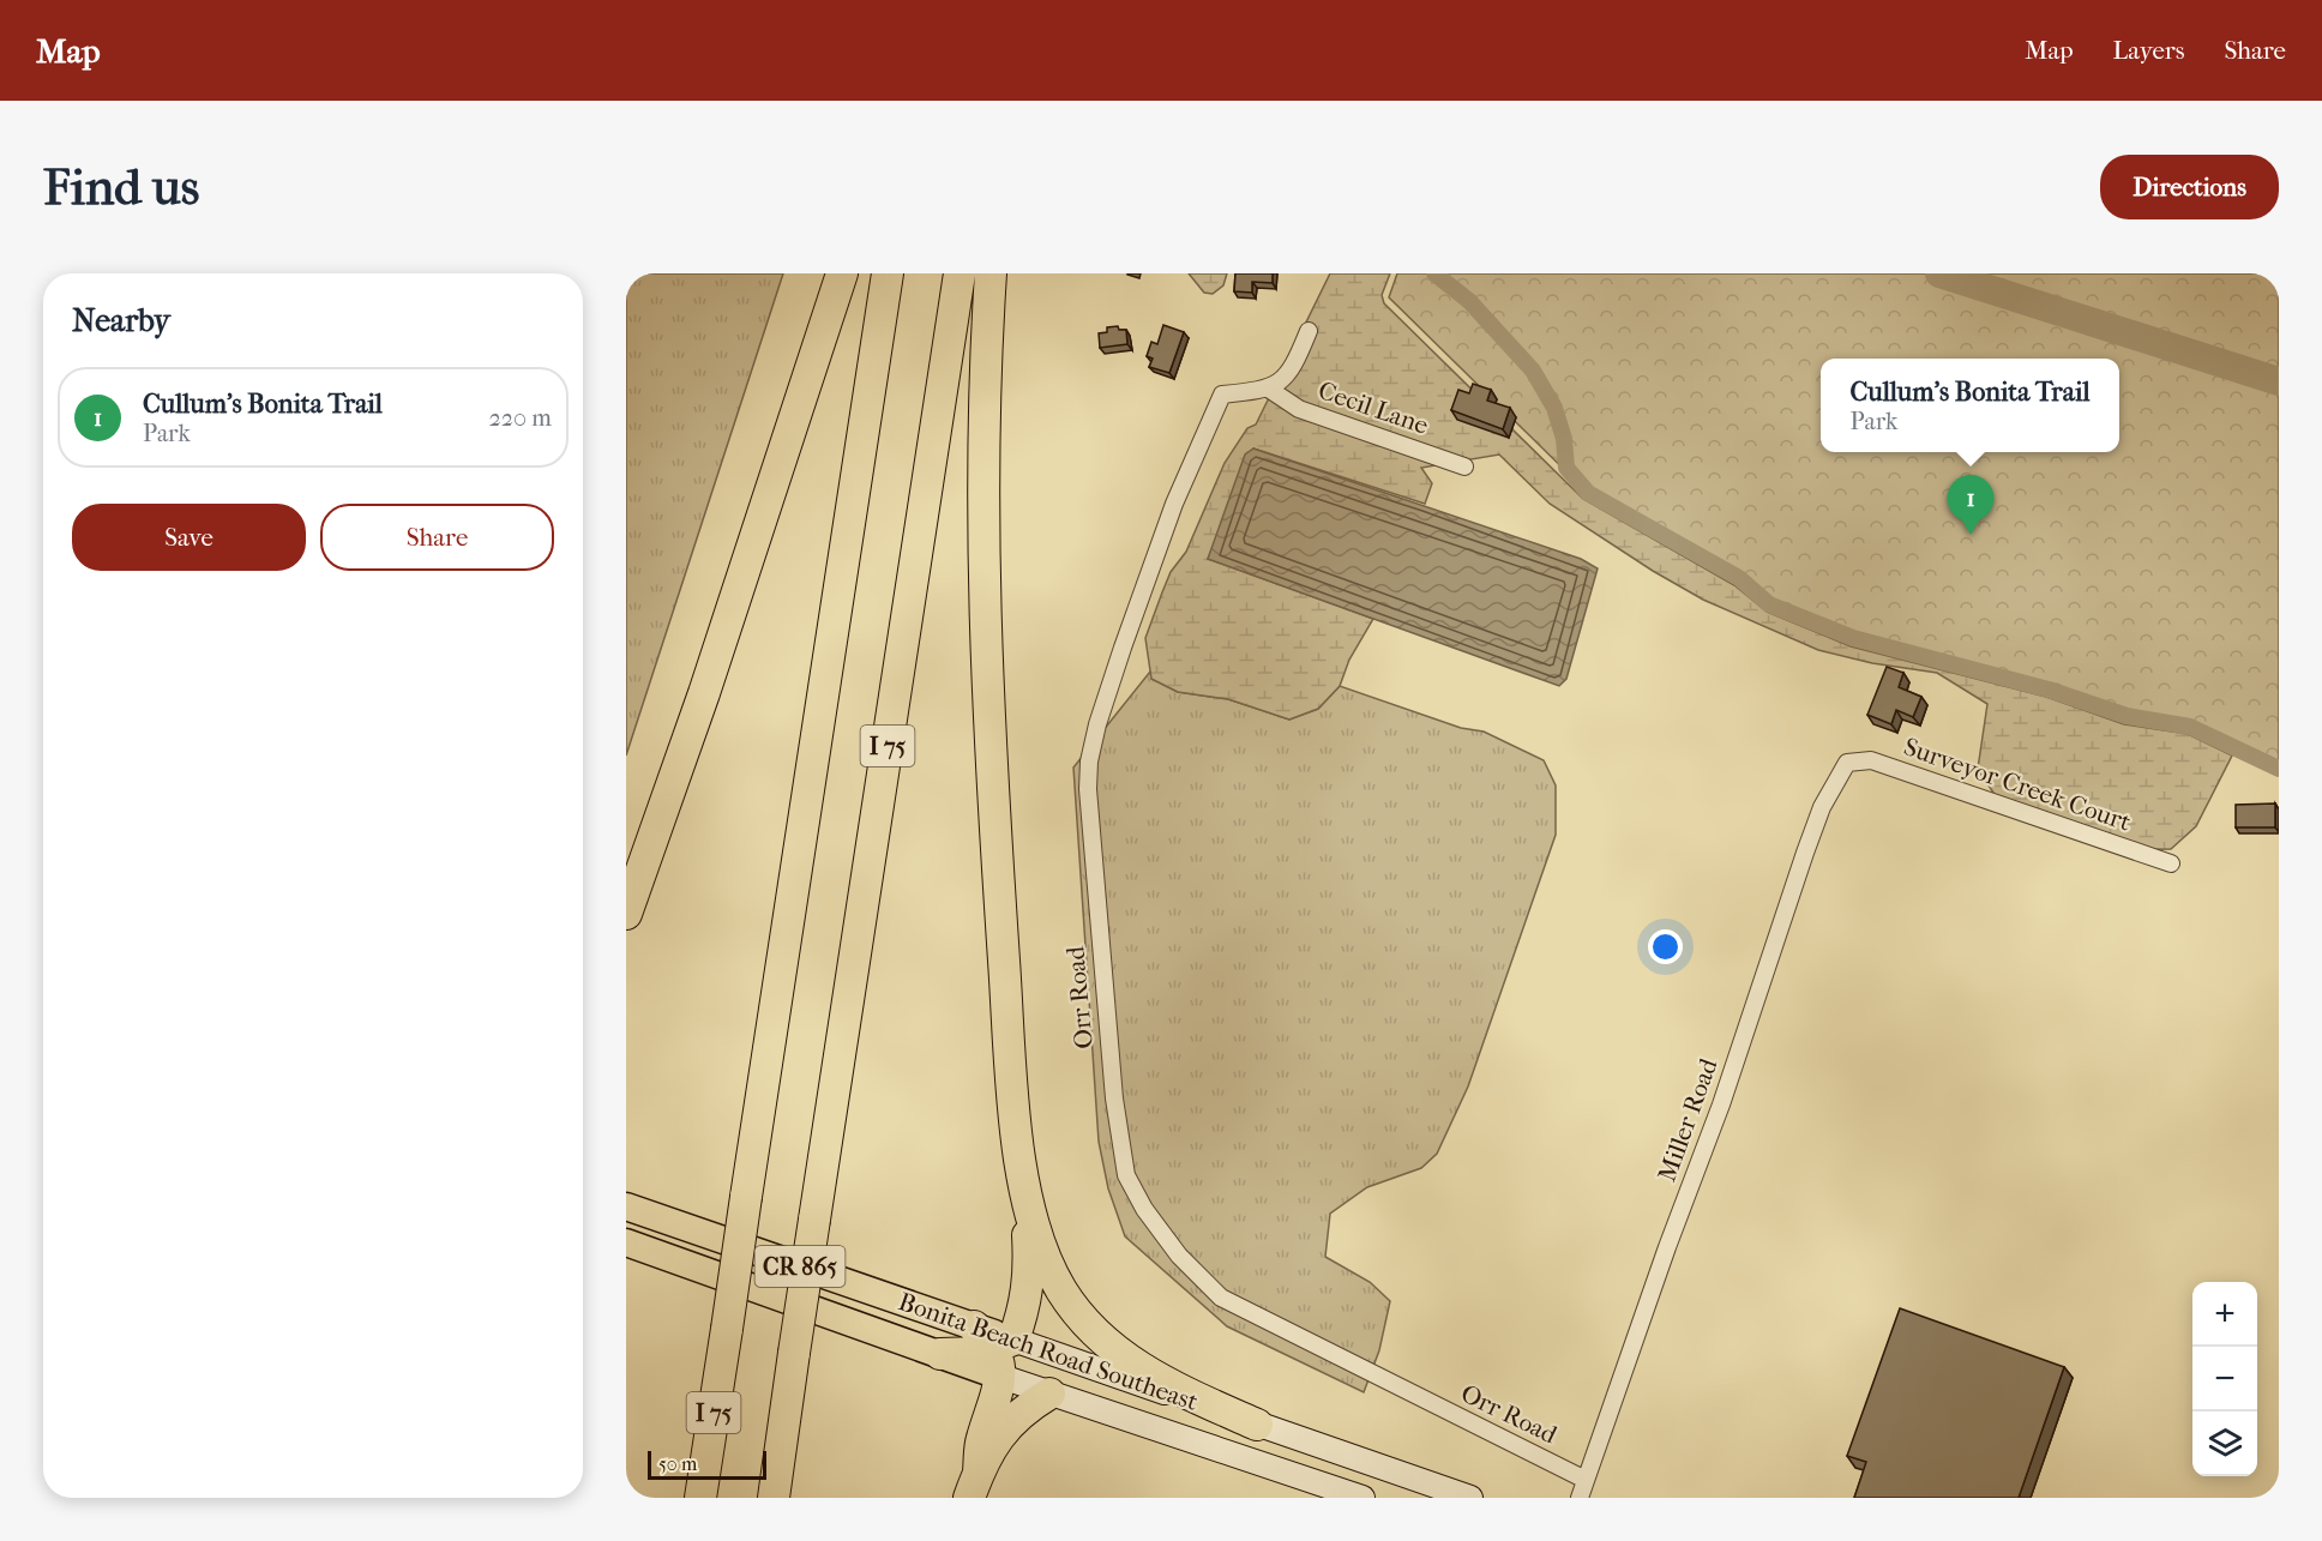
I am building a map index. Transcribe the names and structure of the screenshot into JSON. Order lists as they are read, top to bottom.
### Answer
{
  "streets": {
    "highway": ["I 75"],
    "main road": ["CR 865", "Bonita Beach Road Southeast"],
    "street": [
      "Cecil Lane",
      "Surveyor Creek Court",
      "Orr Road",
      "Miller Road"
    ]
  },
  "crossings": [
    ["Cecil Lane", "Orr Road"],
    ["Surveyor Creek Court", "Miller Road"],
    ["Orr Road", "Miller Road"]
  ],
  "scale_bar": "50 m",
  "page": {
    "header": "Map",
    "nav": ["Map", "Layers", "Share"],
    "buttons": [
      "Directions",
      ["Save", "Share"]
    ],
    "title": "Find us",
    "heading": "Nearby",
    "popup": ["Cullum's Bonita Trail", "Park"],
    "list": [
      {
        "mark": "1",
        "name": "Cullum's Bonita Trail",
        "note": "Park",
        "value": "220 m"
      }
    ],
    "pins": "1",
    "map_buttons": ["+", "−"],
    "scale": "50 m"
  }
}
